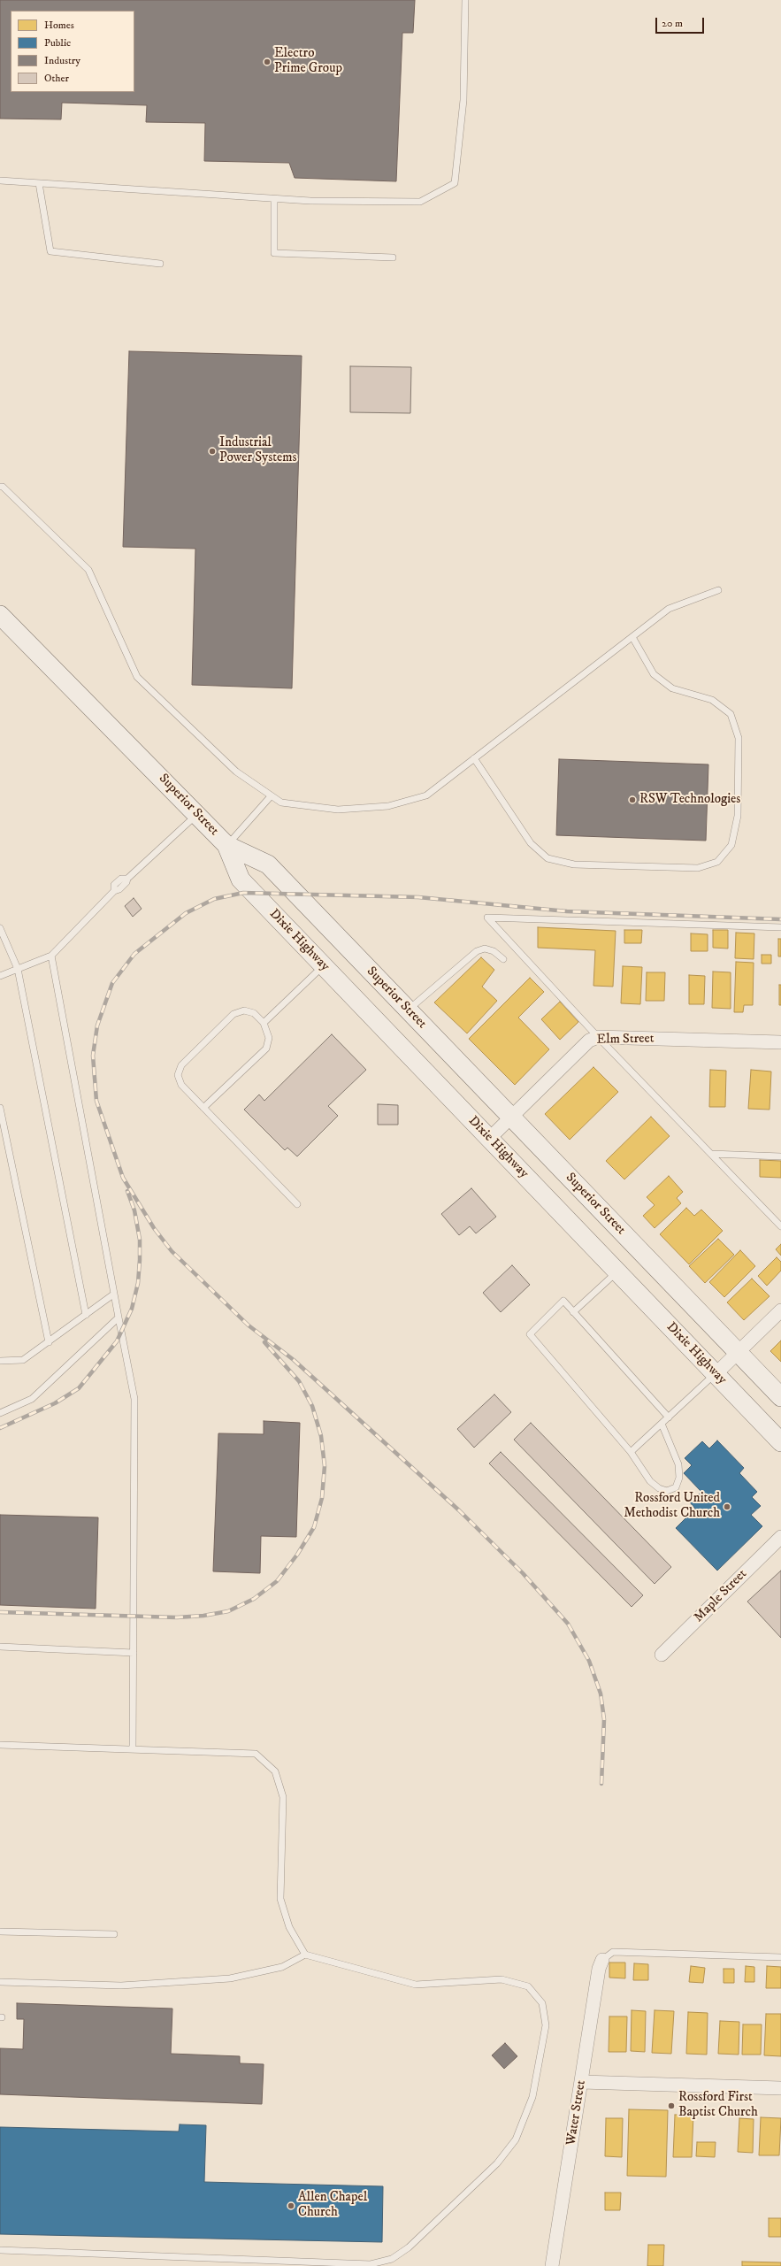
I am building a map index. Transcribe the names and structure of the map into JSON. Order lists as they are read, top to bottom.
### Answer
{
  "streets": {
    "main road": ["Superior Street", "Dixie Highway"],
    "street": ["Elm Street", "Maple Street", "Water Street"]
  },
  "crossings": [
    ["Superior Street", "Dixie Highway"],
    ["Superior Street", "Elm Street"],
    ["Dixie Highway", "Elm Street"]
  ],
  "places": [
    "Electro Prime Group",
    "Industrial Power Systems",
    "RSW Technologies",
    "Rossford United Methodist Church",
    "Rossford First Baptist Church",
    "Allen Chapel Church"
  ],
  "legend": [
    "Homes",
    "Public",
    "Industry",
    "Other"
  ],
  "scale_bar": "20 m"
}
